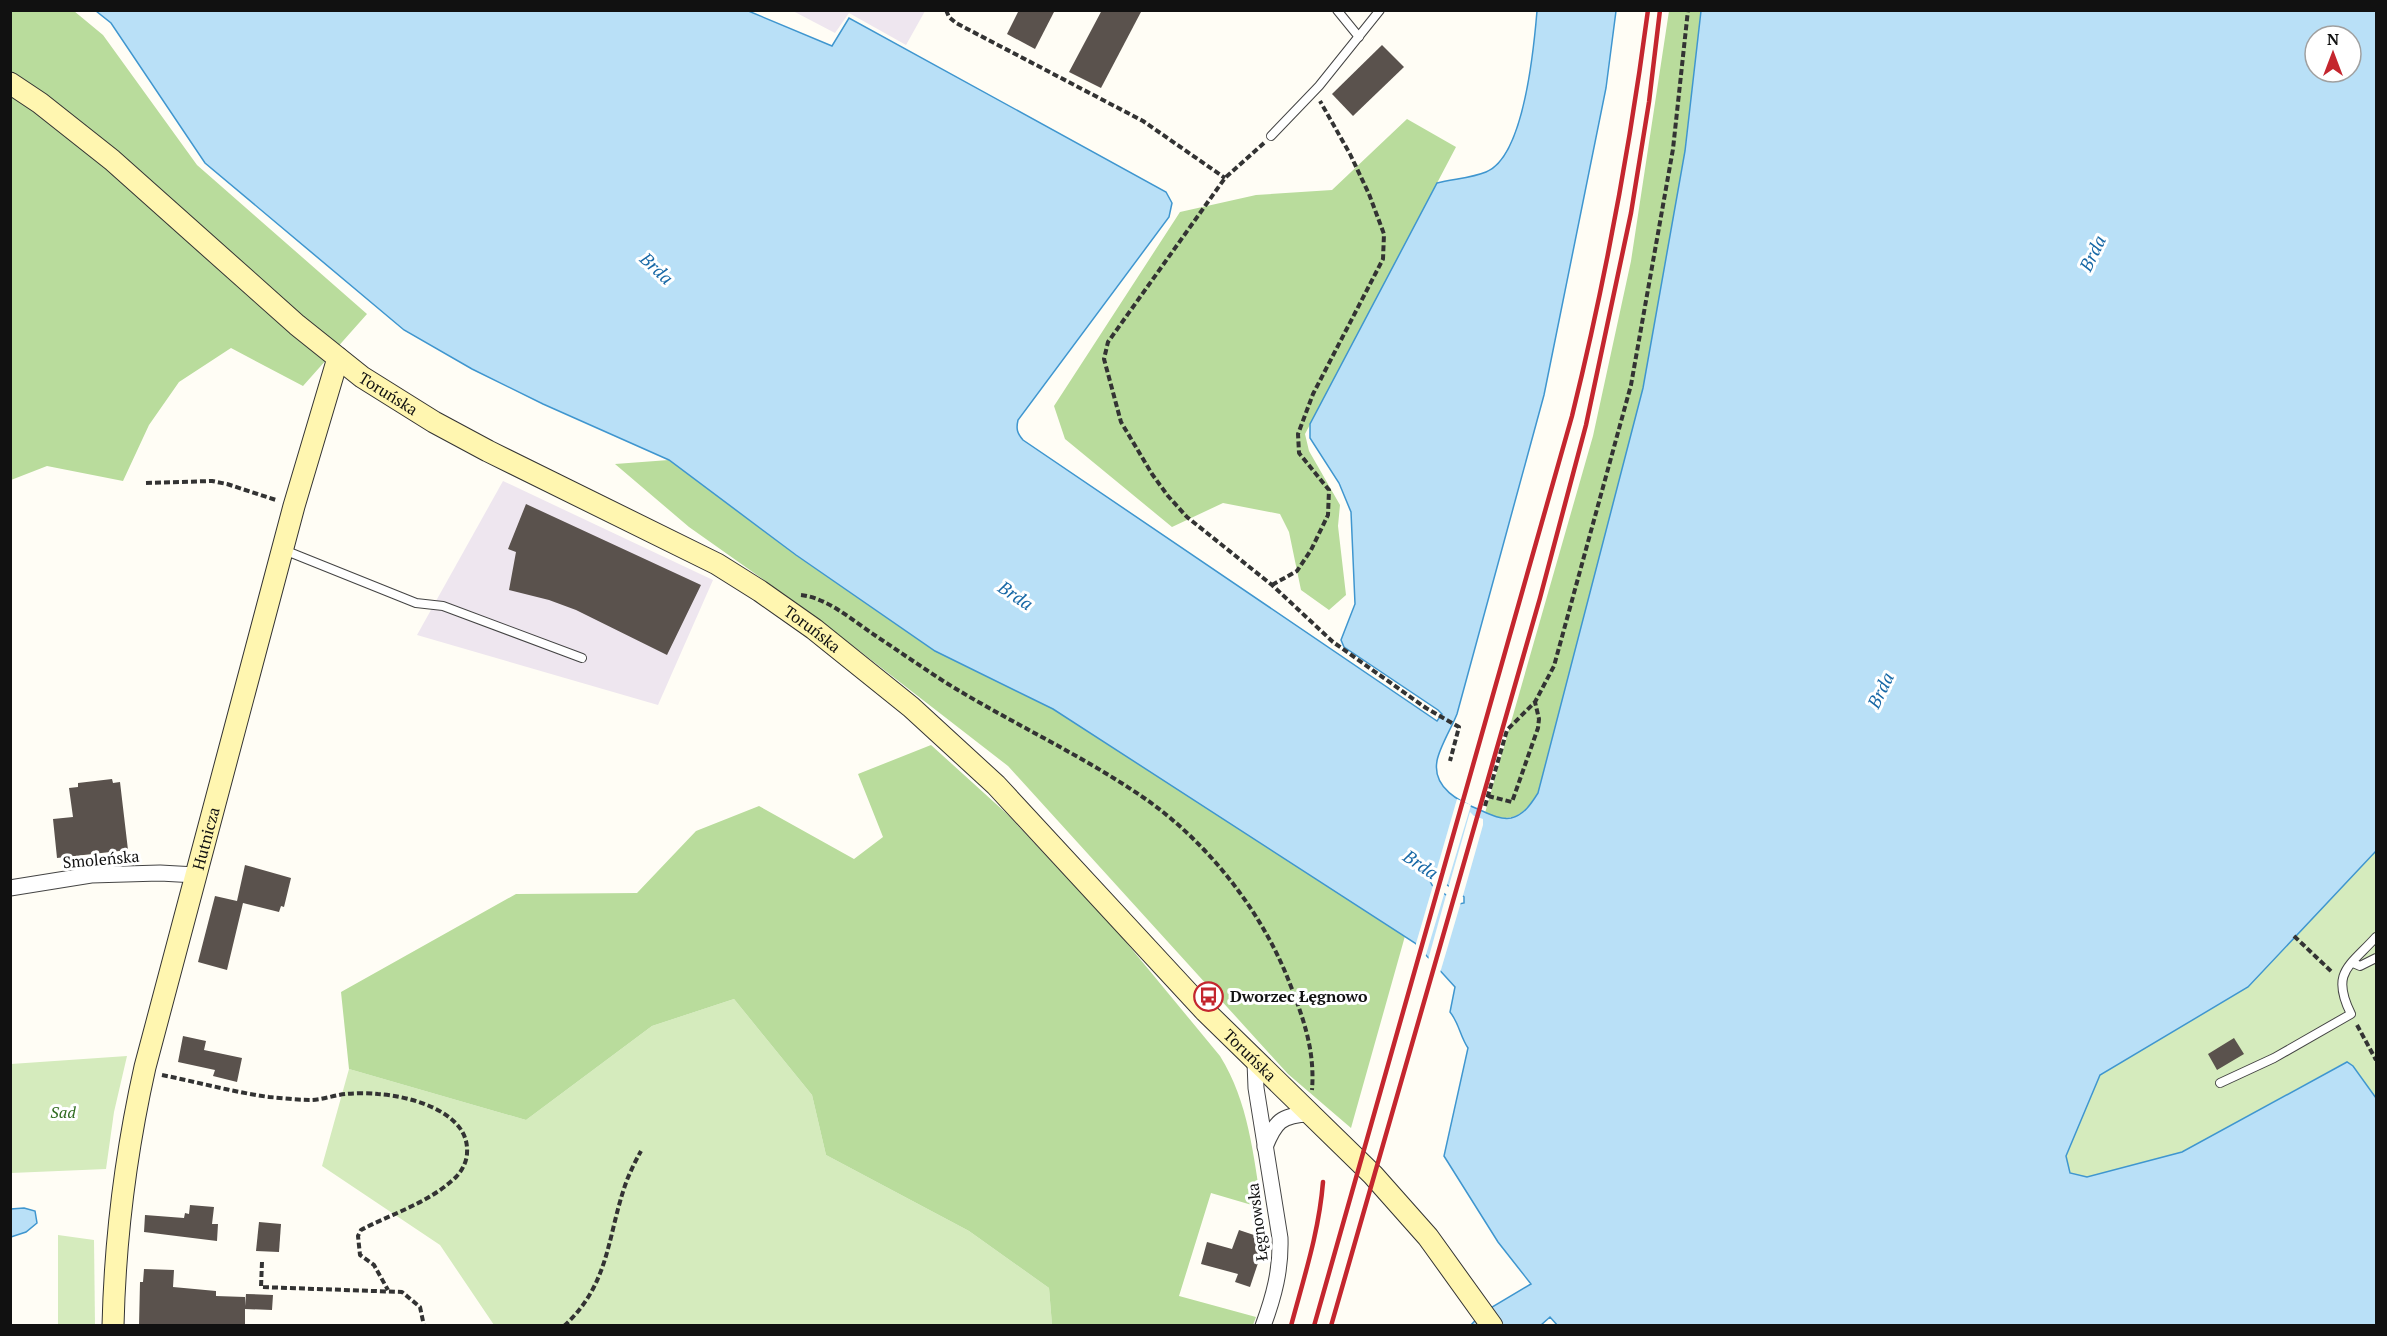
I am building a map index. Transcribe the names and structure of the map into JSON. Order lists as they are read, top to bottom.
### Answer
{
  "streets": {
    "street": [
      "Toruńska",
      "Hutnicza",
      "Smoleńska",
      "Łęgnowska"
    ]
  },
  "crossings": [
    ["Toruńska", "Hutnicza"],
    ["Toruńska", "Łęgnowska"],
    ["Hutnicza", "Smoleńska"]
  ],
  "water": ["Brda"],
  "parks": ["Sad"],
  "places": {
    "bus stop": ["Dworzec Łęgnowo"]
  },
  "north": "top"
}
